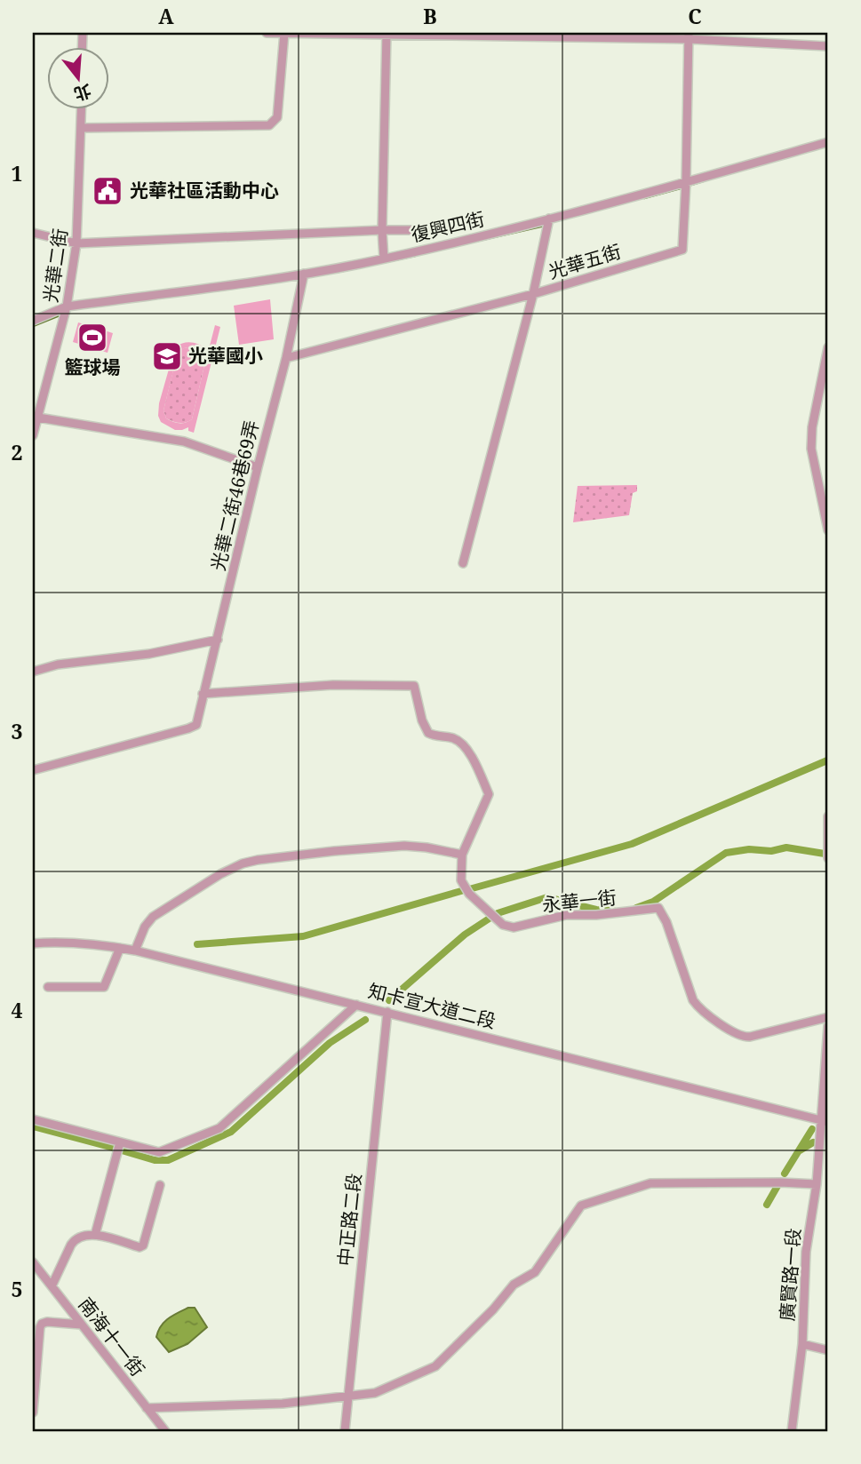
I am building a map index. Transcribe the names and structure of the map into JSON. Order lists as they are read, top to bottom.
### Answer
{
  "streets": {
    "street": [
      "復興四街",
      "光華五街",
      "光華二街",
      "光華二街46巷69弄",
      "永華一街",
      "知卡宣大道二段",
      "中正路二段",
      "廣賢路一段",
      "南海十一街"
    ]
  },
  "crossings": [
    ["復興四街", "光華五街"],
    ["復興四街", "光華二街"],
    ["復興四街", "光華二街46巷69弄"],
    ["光華五街", "光華二街46巷69弄"],
    ["光華二街46巷69弄", "永華一街"],
    ["知卡宣大道二段", "中正路二段"],
    ["知卡宣大道二段", "廣賢路一段"]
  ],
  "places": {
    "public building": ["光華社區活動中心"],
    "sports": ["籃球場"],
    "school or university": ["光華國小"]
  },
  "north": "bottom",
  "grid": {
    "columns": ["A", "B", "C"],
    "rows": [
      "1",
      "2",
      "3",
      "4",
      "5"
    ]
  }
}
